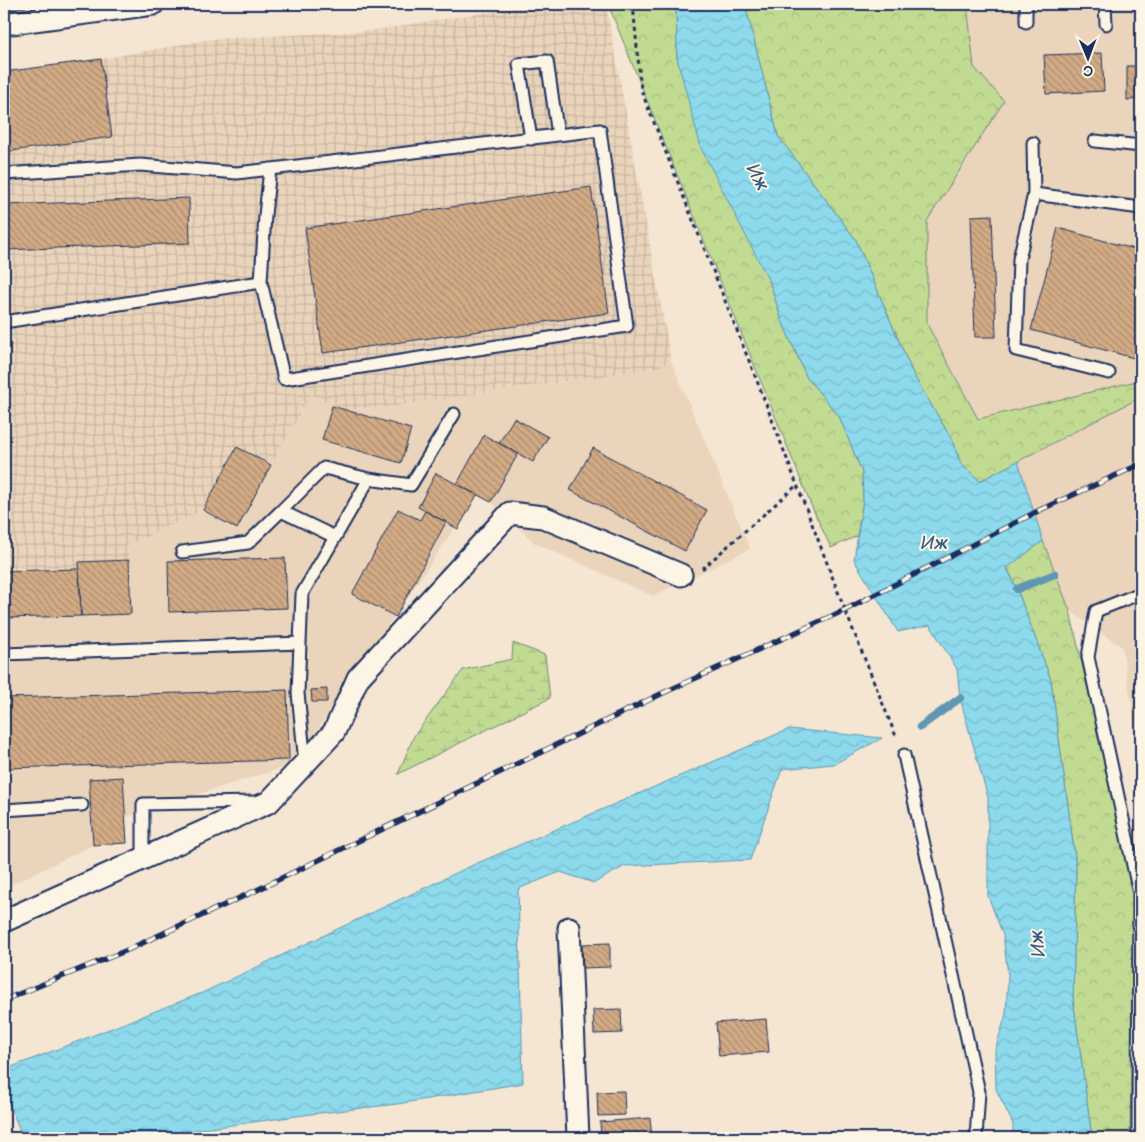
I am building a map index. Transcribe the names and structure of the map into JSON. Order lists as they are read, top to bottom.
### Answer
{
  "water": ["Иж"],
  "north": "bottom"
}
